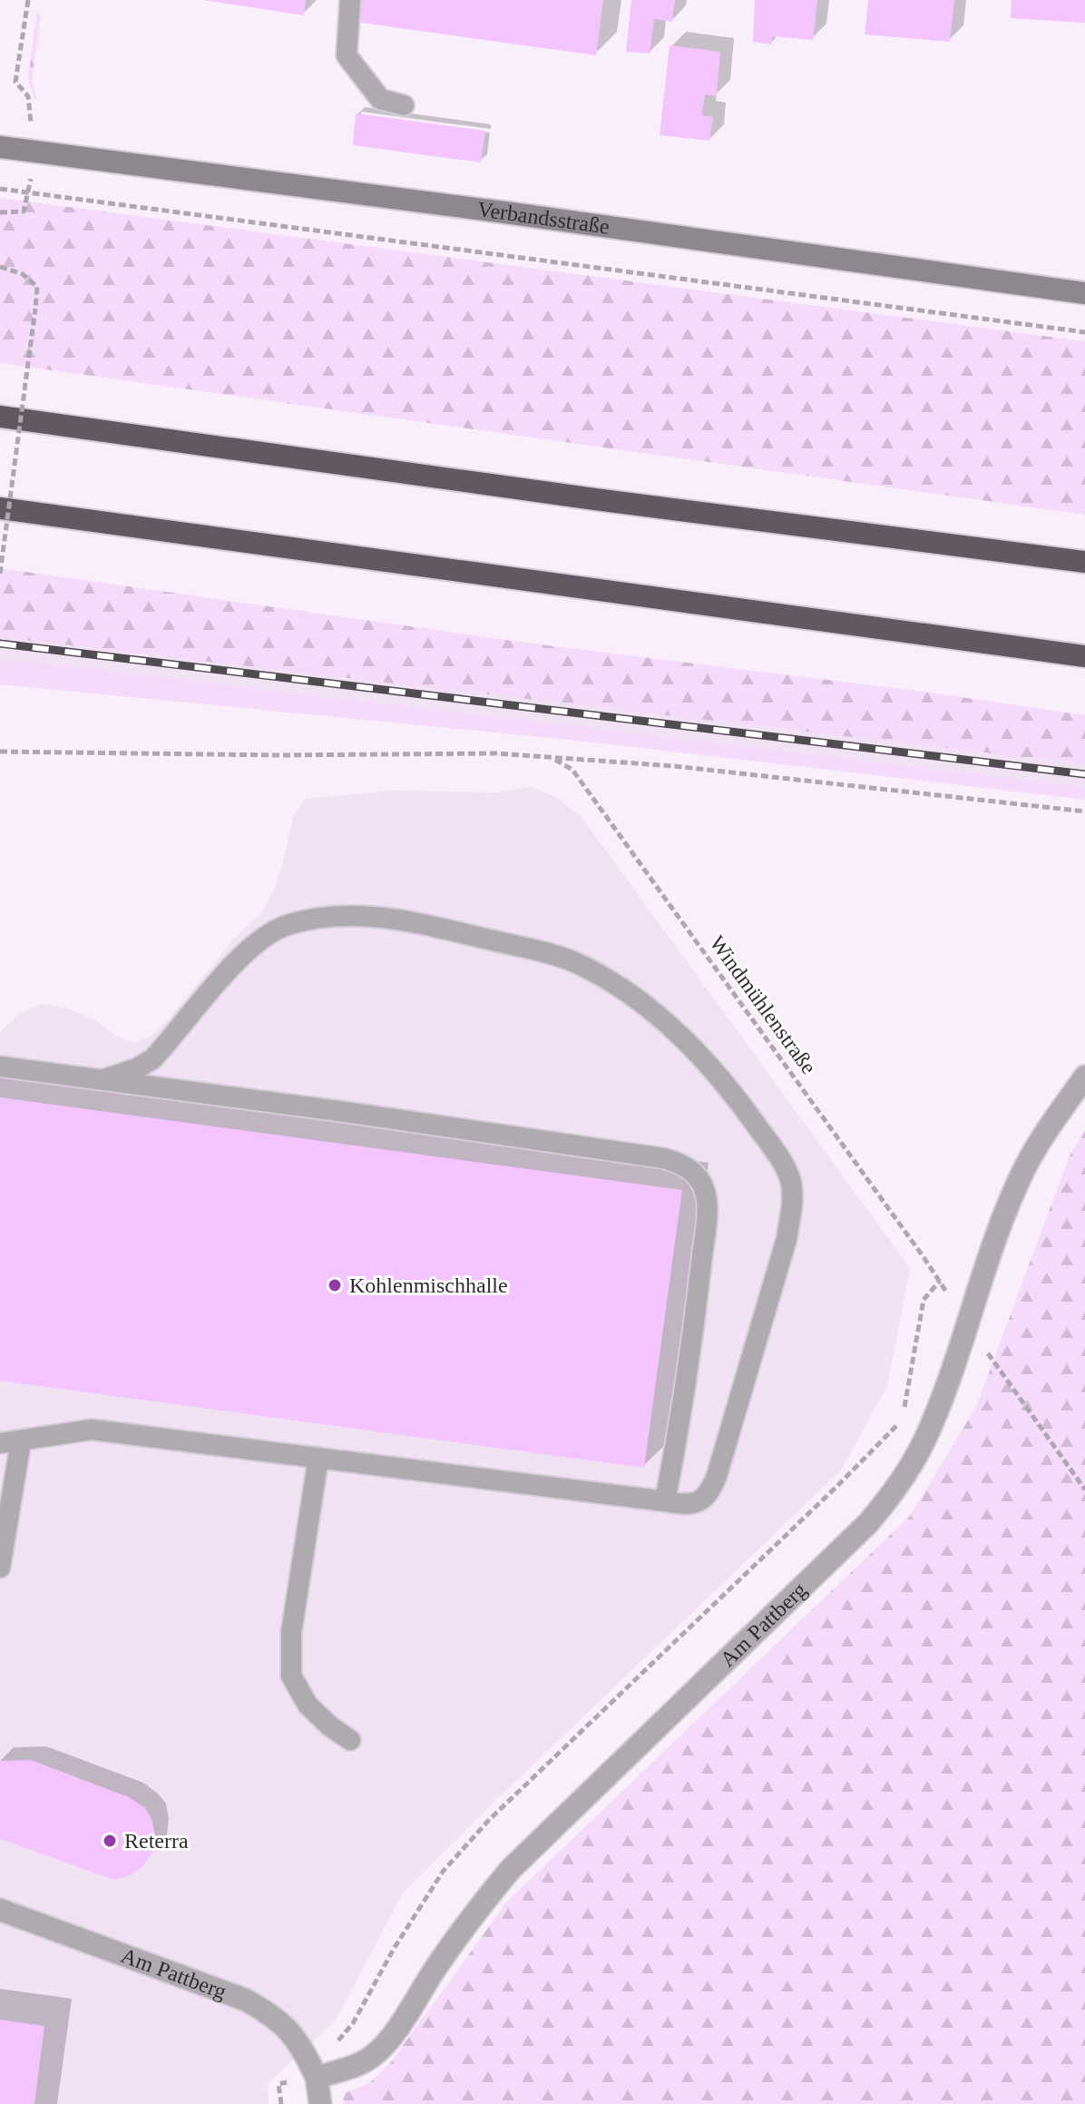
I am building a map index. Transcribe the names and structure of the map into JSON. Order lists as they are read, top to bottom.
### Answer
{
  "streets": {
    "main road": ["Verbandsstraße"],
    "street": ["Am Pattberg"],
    "path": ["Windmühlenstraße"]
  },
  "crossings": [
    ["Windmühlenstraße", "Am Pattberg"]
  ],
  "places": ["Kohlenmischhalle", "Reterra"]
}
